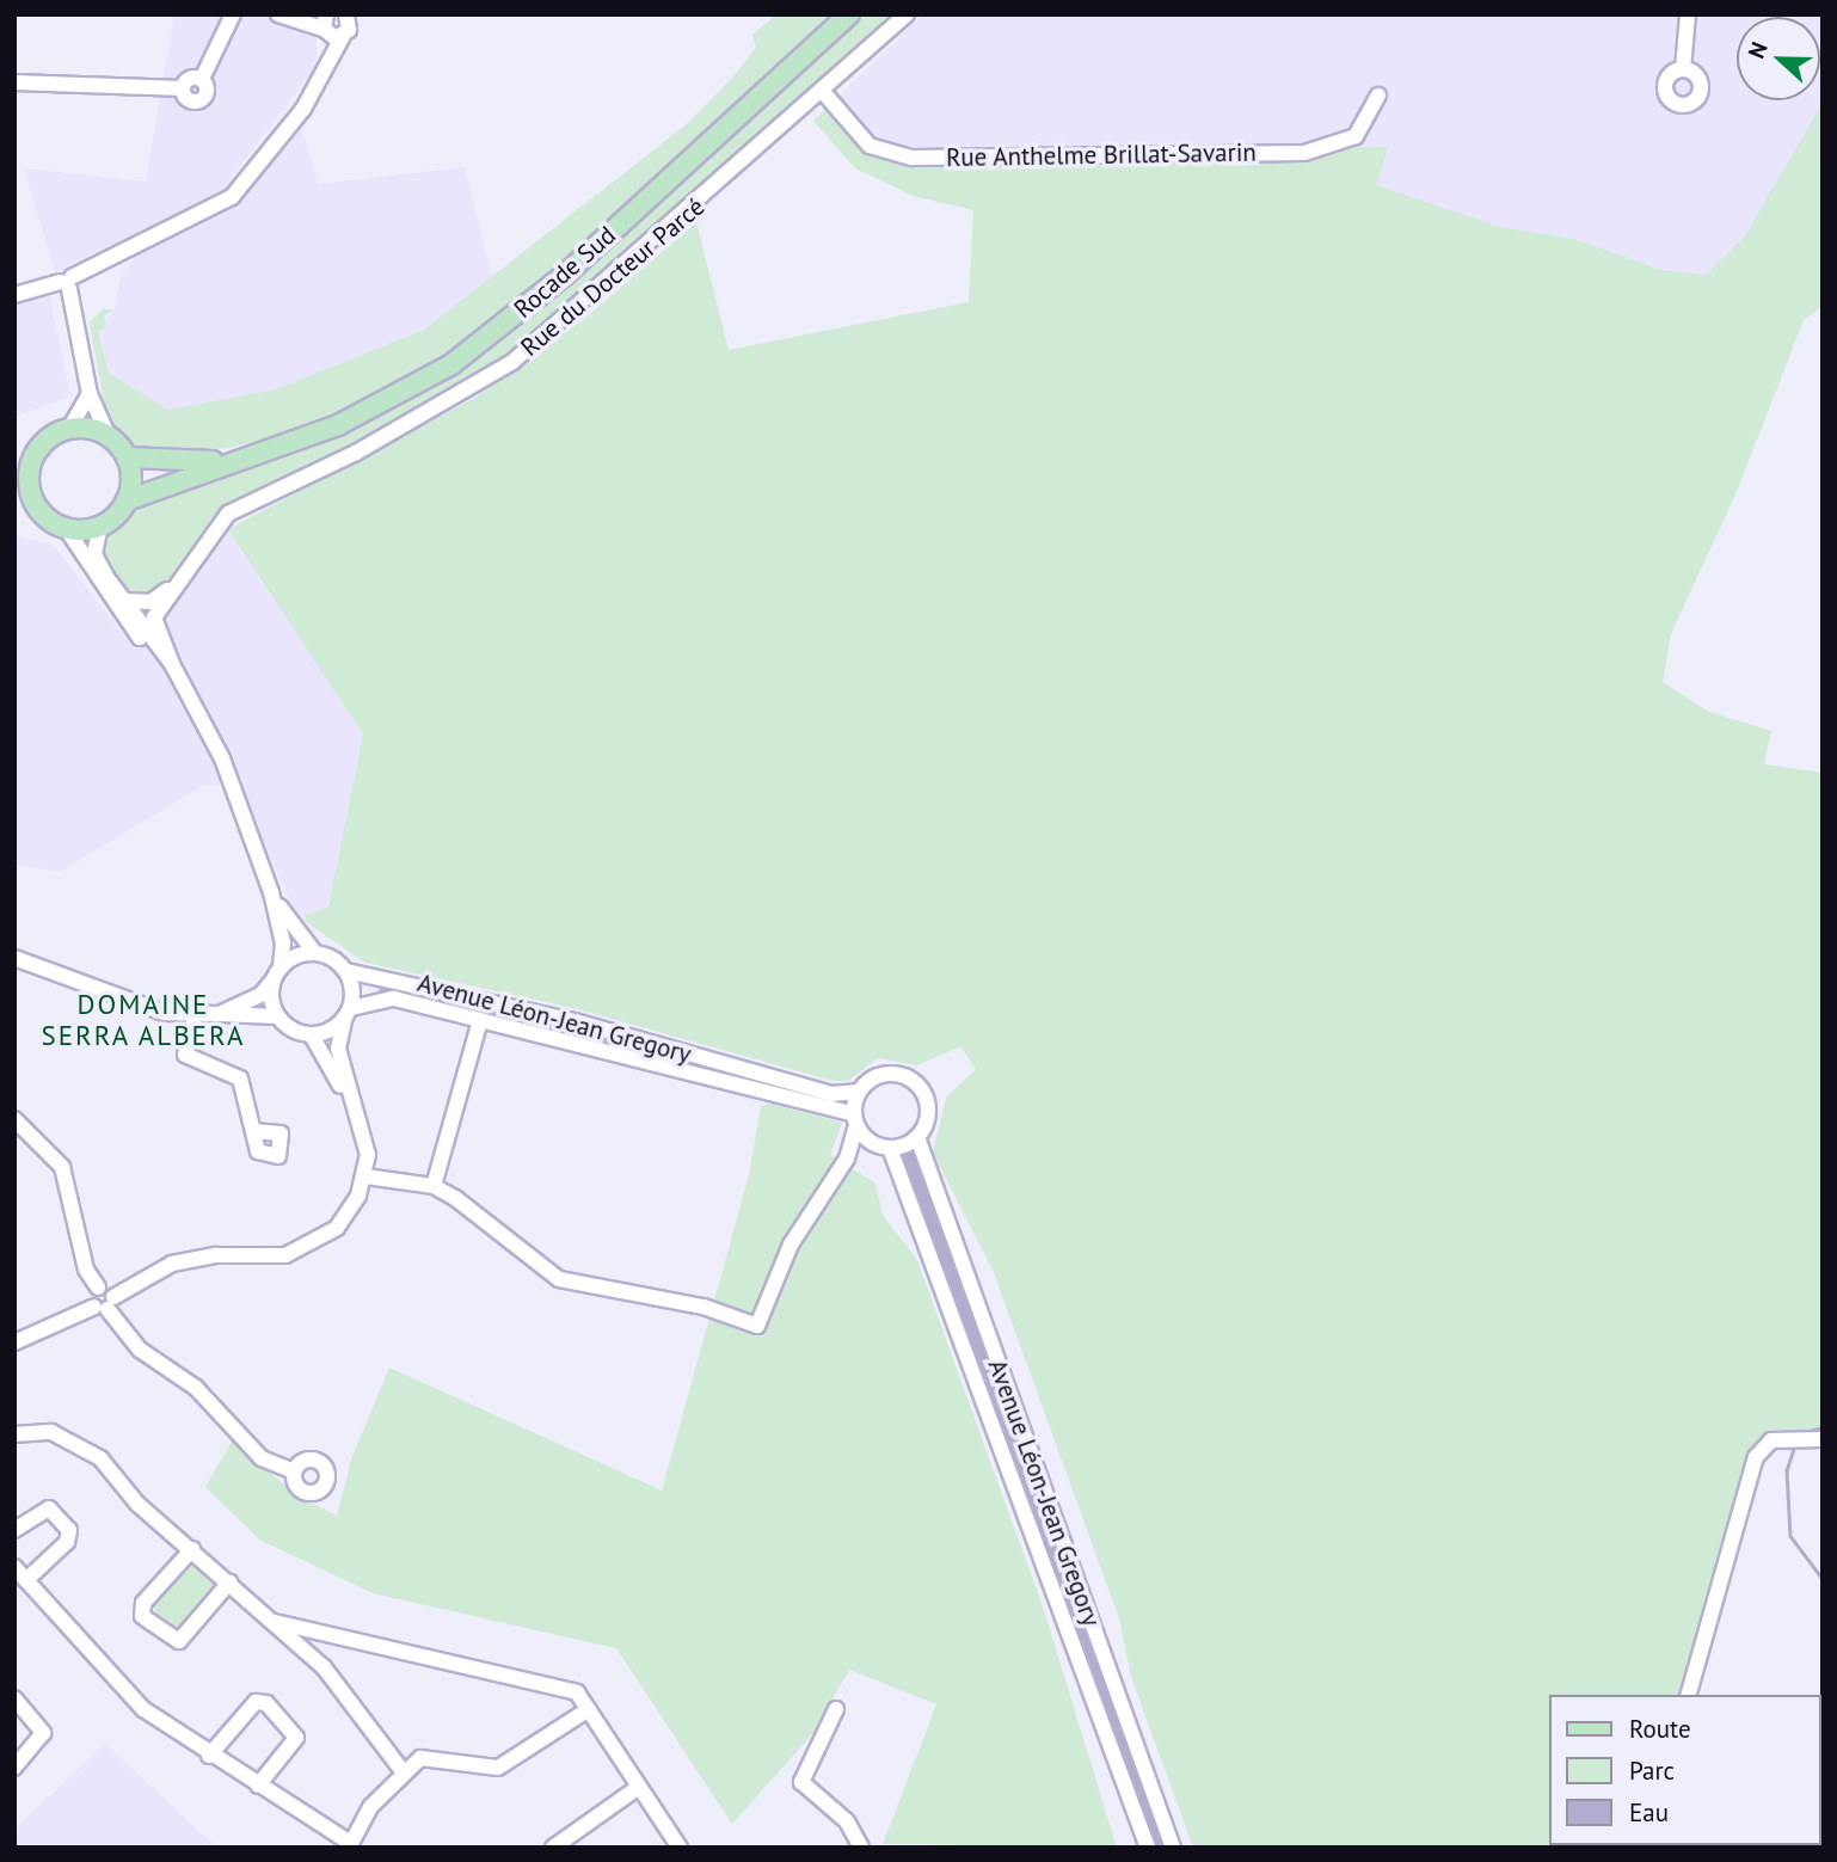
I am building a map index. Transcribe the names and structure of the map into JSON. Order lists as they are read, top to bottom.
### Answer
{
  "streets": {
    "main road": ["Rocade Sud"],
    "street": ["Rue Anthelme Brillat-Savarin", "Rue du Docteur Parcé", "Avenue Léon-Jean Gregory"]
  },
  "crossings": [
    ["Rue Anthelme Brillat-Savarin", "Rue du Docteur Parcé"]
  ],
  "districts": ["DOMAINE SERRA ALBERA"],
  "legend": ["Route", "Parc", "Eau"],
  "north": "left"
}
